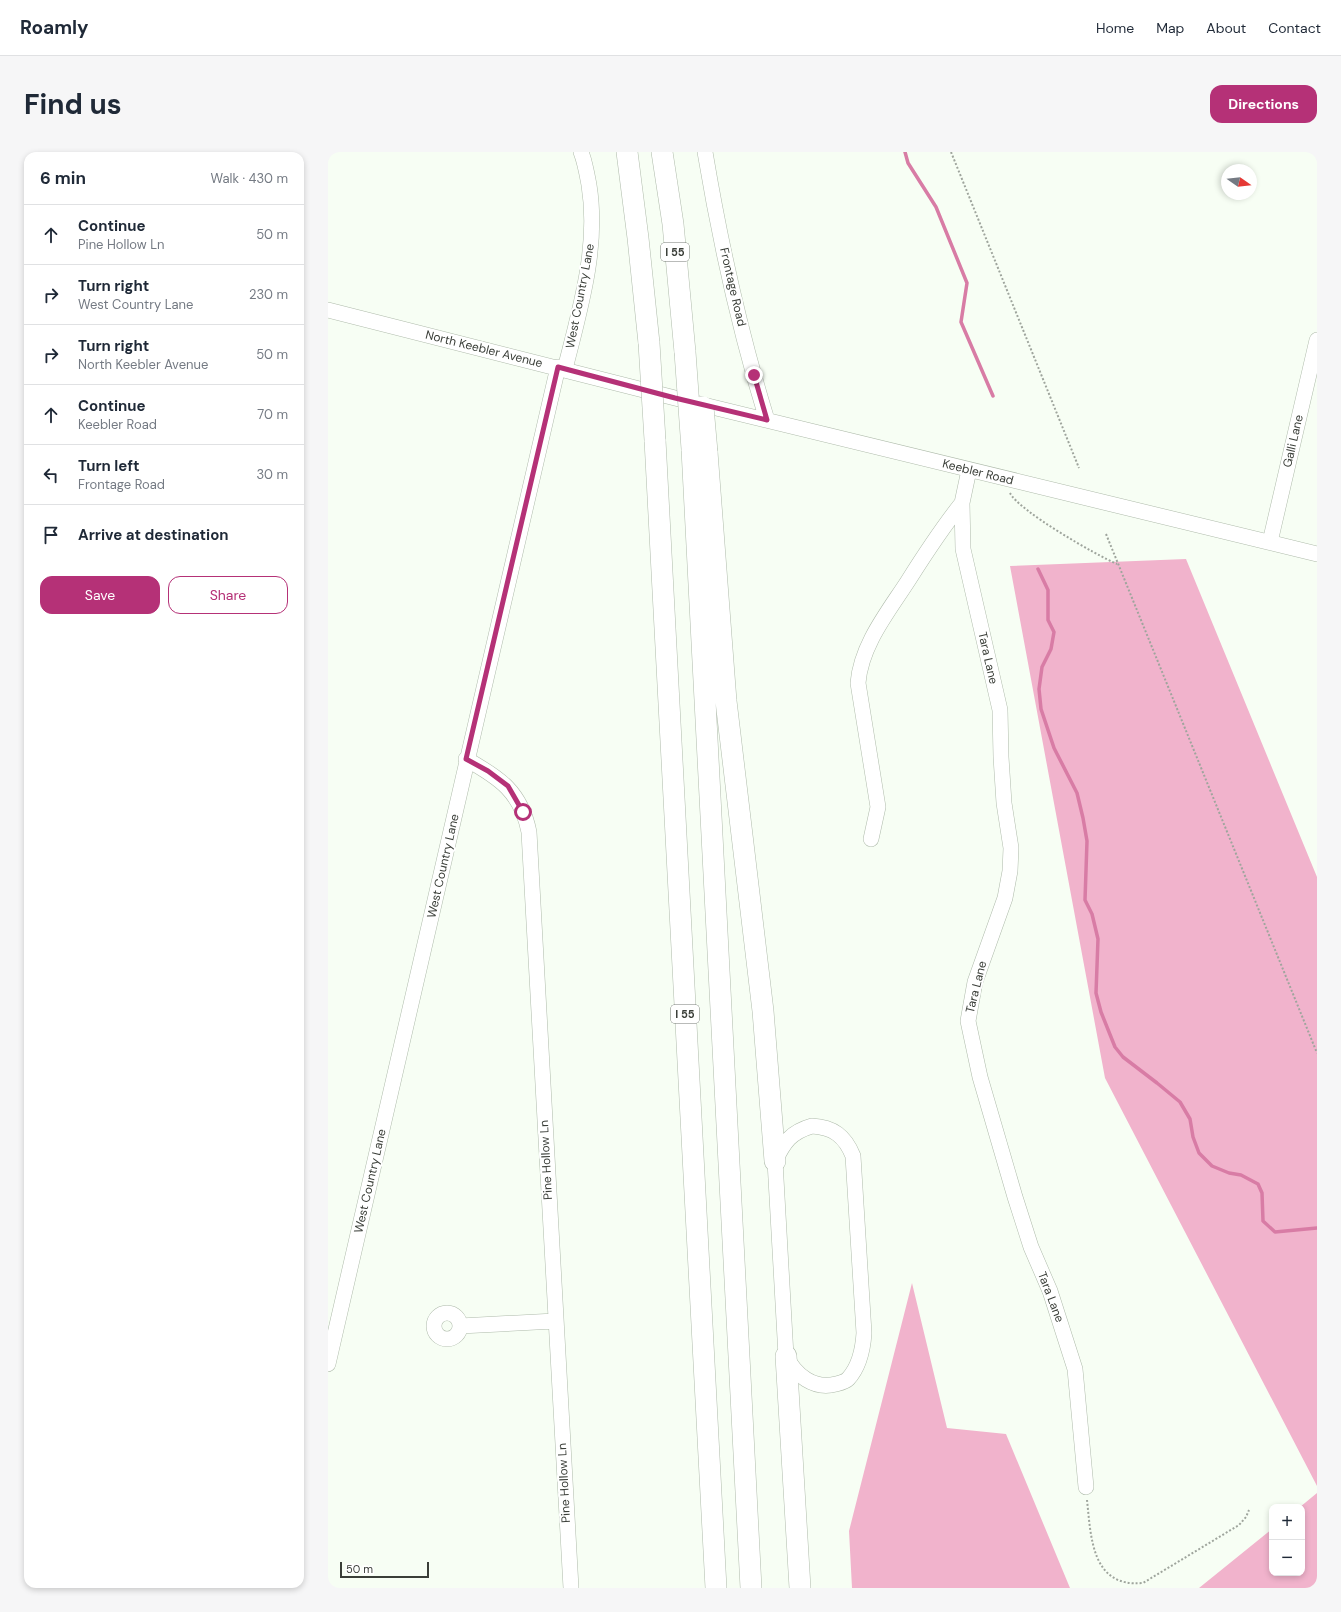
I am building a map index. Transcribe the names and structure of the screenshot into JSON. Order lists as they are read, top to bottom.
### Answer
{
  "streets": {
    "highway": ["I 55"],
    "street": [
      "Frontage Road",
      "West Country Lane",
      "North Keebler Avenue",
      "Galli Lane",
      "Keebler Road",
      "Tara Lane",
      "Pine Hollow Ln"
    ]
  },
  "crossings": [
    ["Frontage Road", "Keebler Road"],
    ["West Country Lane", "North Keebler Avenue"],
    ["West Country Lane", "Pine Hollow Ln"],
    ["North Keebler Avenue", "Keebler Road"],
    ["Galli Lane", "Keebler Road"],
    ["Keebler Road", "Tara Lane"]
  ],
  "scale_bar": "50 m",
  "north": "right",
  "page": {
    "header": "Roamly",
    "nav": [
      "Home",
      "Map",
      "About",
      "Contact"
    ],
    "buttons": [
      "Directions",
      ["Save", "Share"]
    ],
    "title": "Find us",
    "heading": ["6 min", "Walk · 430 m"],
    "list": [
      ["Continue", "Pine Hollow Ln", "50 m"],
      ["Turn right", "West Country Lane", "230 m"],
      ["Turn right", "North Keebler Avenue", "50 m"],
      ["Continue", "Keebler Road", "70 m"],
      ["Turn left", "Frontage Road", "30 m"],
      "Arrive at destination"
    ],
    "map_buttons": ["+", "−"],
    "scale": "50 m"
  }
}
